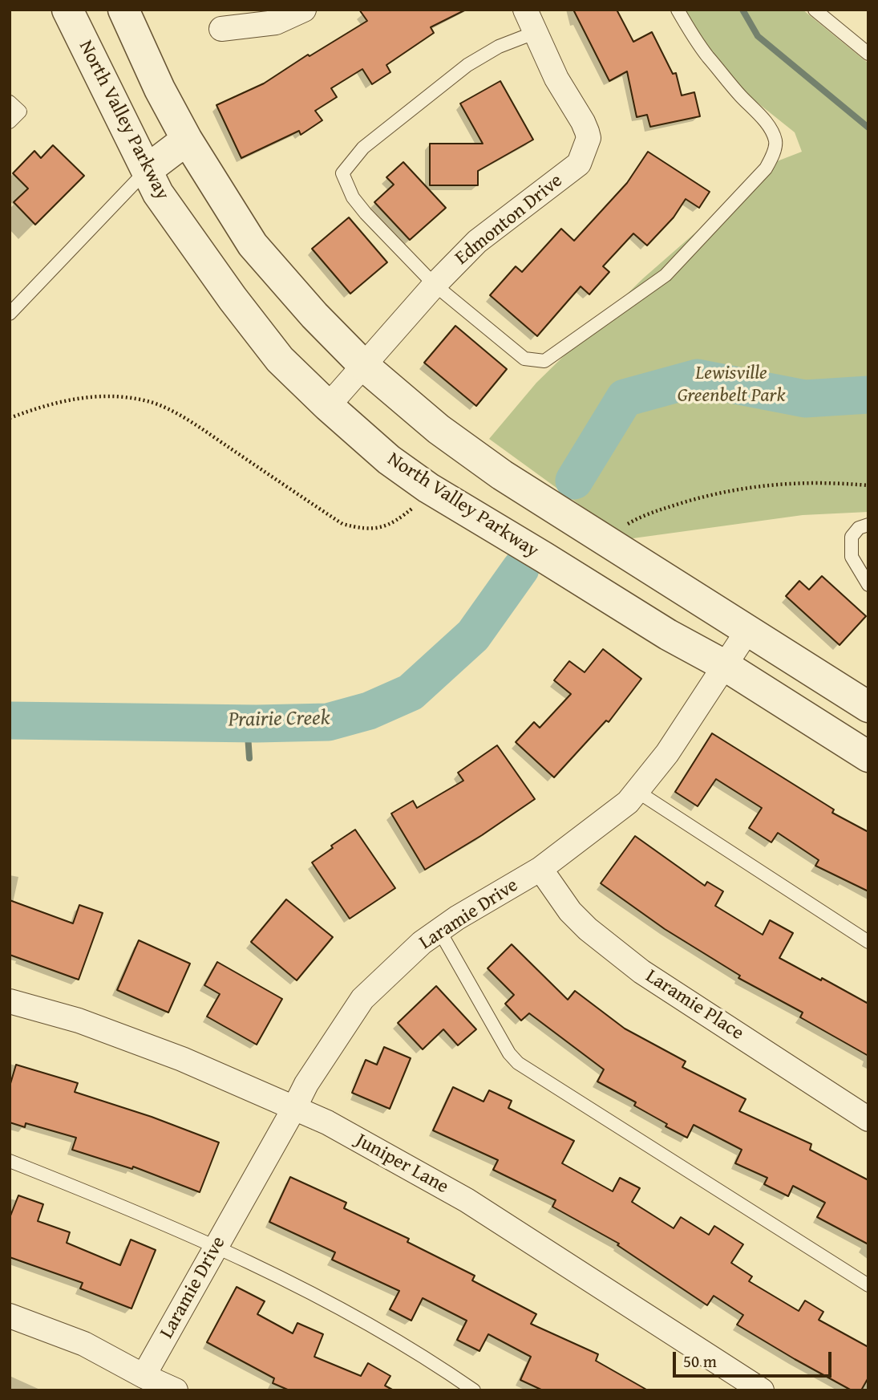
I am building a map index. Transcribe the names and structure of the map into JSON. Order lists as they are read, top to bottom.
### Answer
{
  "streets": {
    "street": [
      "North Valley Parkway",
      "Edmonton Drive",
      "Laramie Drive",
      "Laramie Place",
      "Juniper Lane"
    ]
  },
  "crossings": [
    ["North Valley Parkway", "Edmonton Drive"],
    ["North Valley Parkway", "Laramie Drive"],
    ["Laramie Drive", "Laramie Place"],
    ["Laramie Drive", "Juniper Lane"]
  ],
  "water": ["Prairie Creek"],
  "parks": ["Lewisville Greenbelt Park"],
  "scale_bar": "50 m"
}
